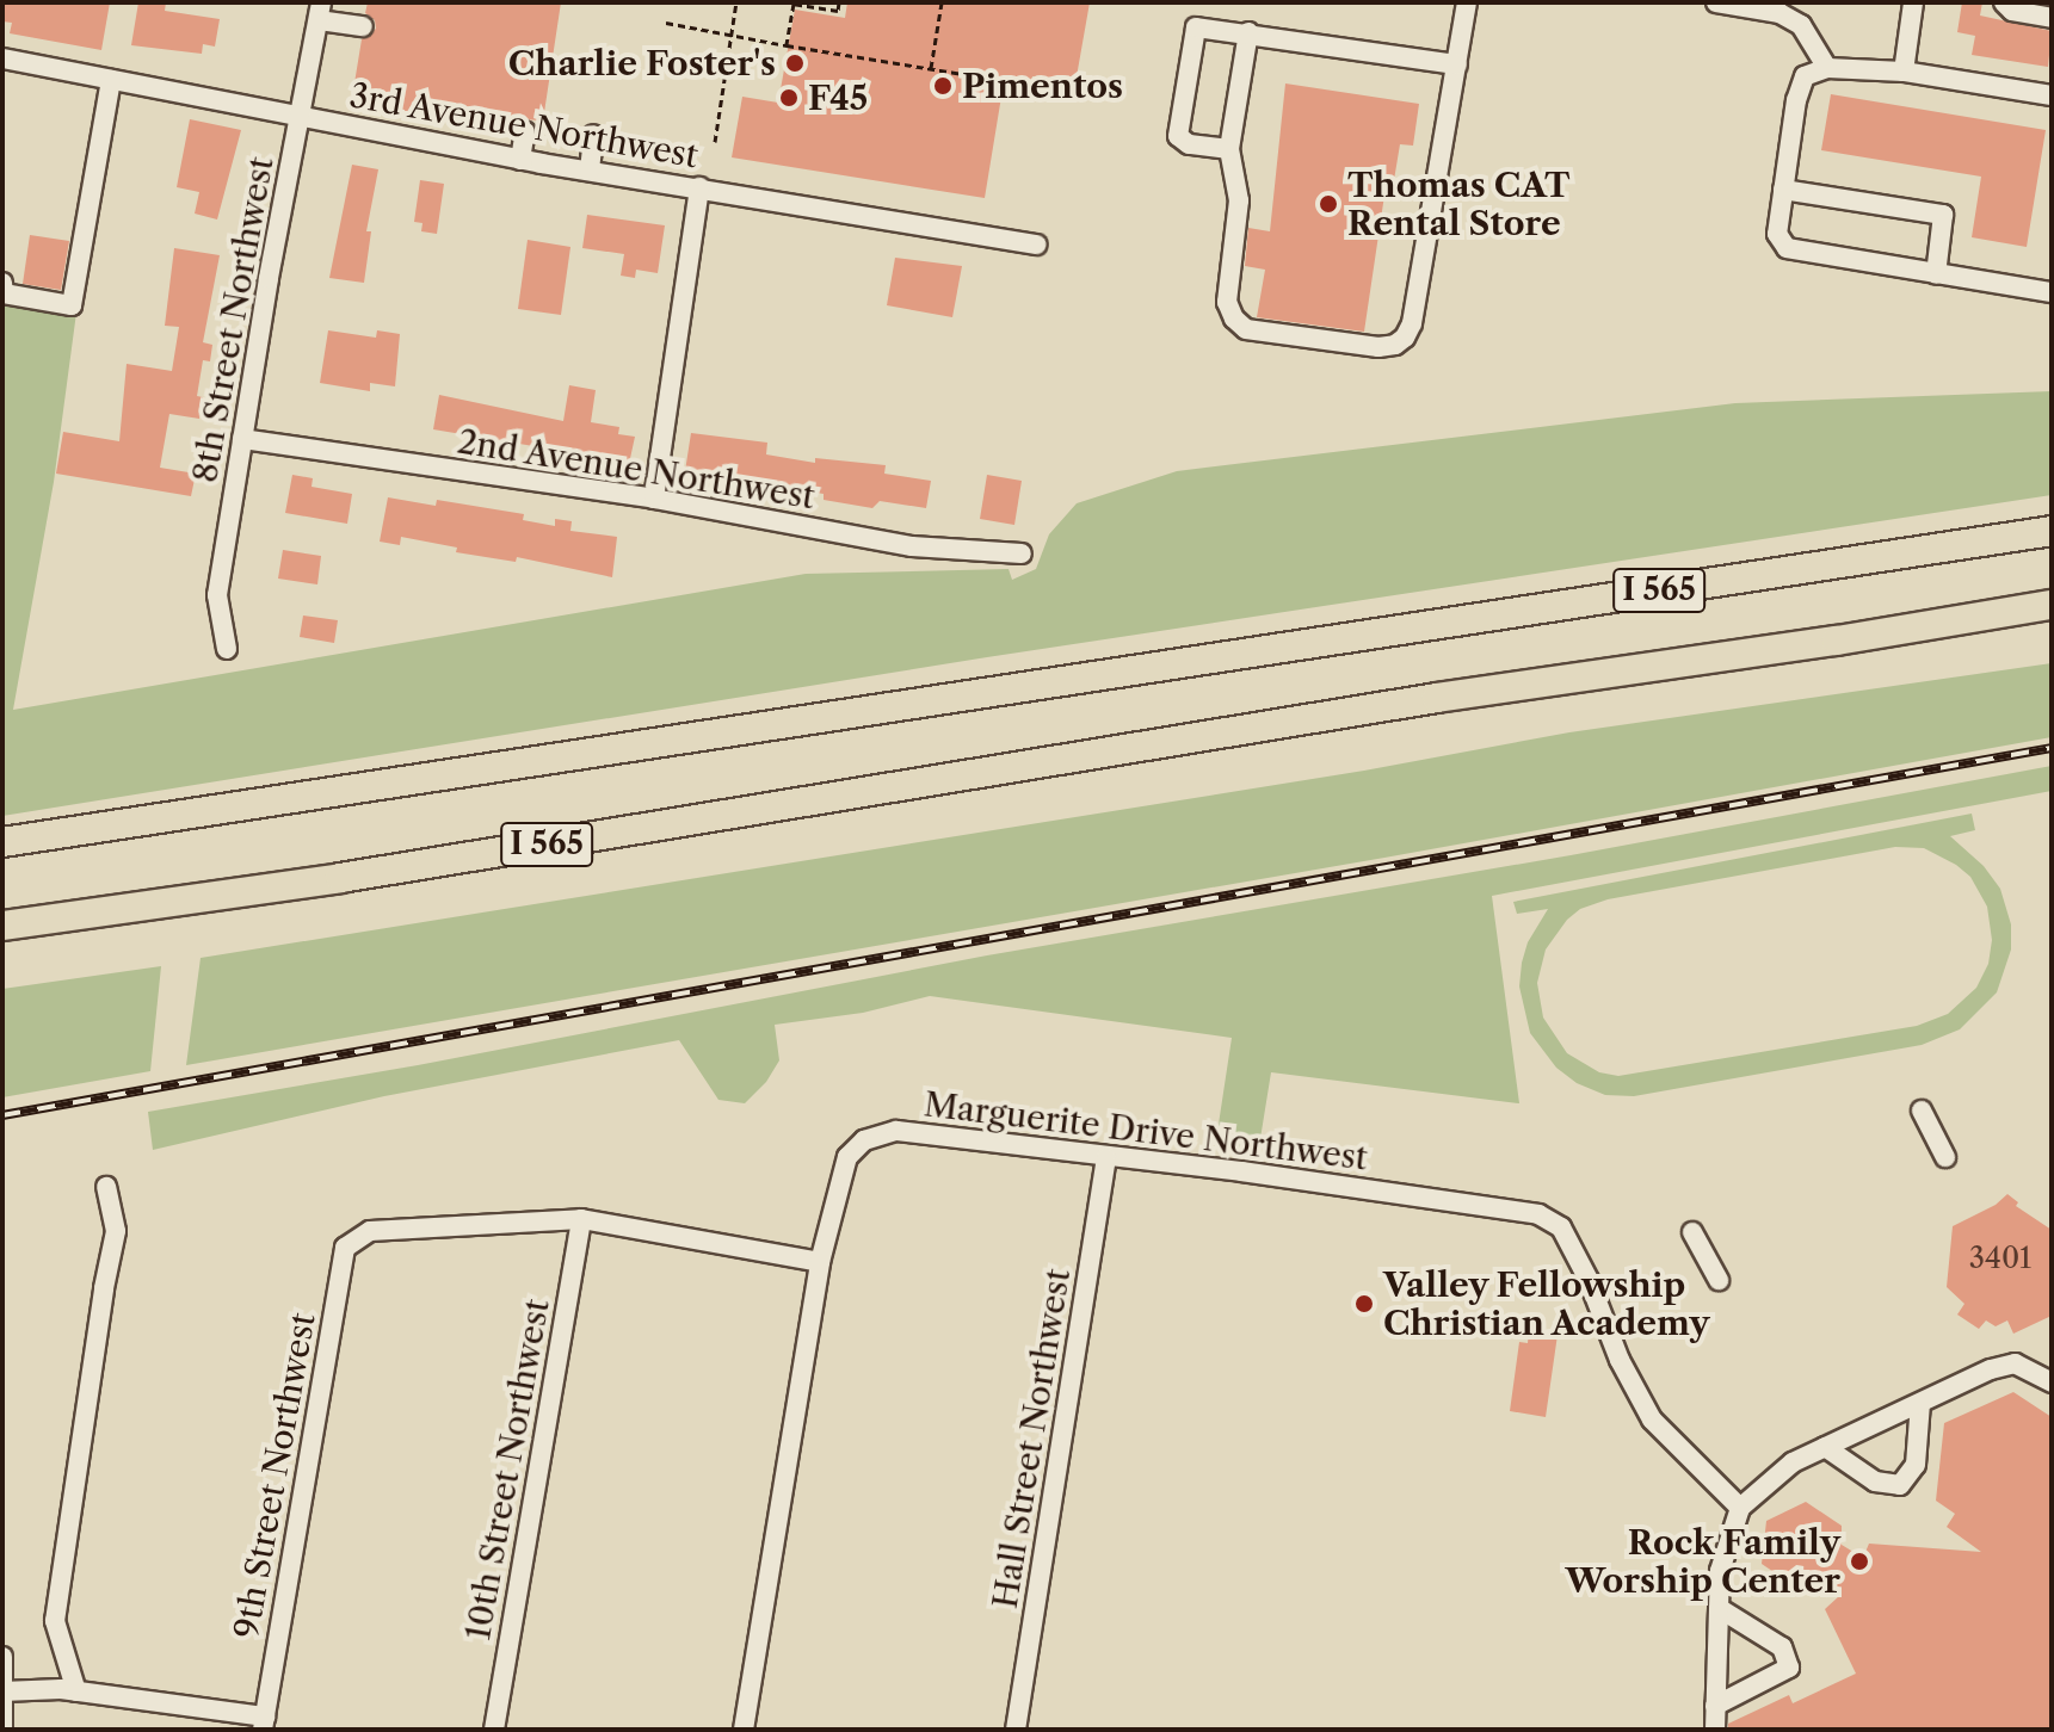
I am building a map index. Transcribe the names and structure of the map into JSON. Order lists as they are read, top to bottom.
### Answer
{
  "streets": {
    "highway": ["I 565"],
    "street": [
      "3rd Avenue Northwest",
      "8th Street Northwest",
      "2nd Avenue Northwest",
      "Marguerite Drive Northwest",
      "Hall Street Northwest",
      "10th Street Northwest",
      "9th Street Northwest"
    ]
  },
  "crossings": [
    ["3rd Avenue Northwest", "8th Street Northwest"],
    ["8th Street Northwest", "2nd Avenue Northwest"],
    ["Marguerite Drive Northwest", "Hall Street Northwest"],
    ["10th Street Northwest", "9th Street Northwest"]
  ],
  "places": [
    "Charlie Foster's",
    "Pimentos",
    "F45",
    "Thomas CAT Rental Store",
    "Valley Fellowship Christian Academy",
    "Rock Family Worship Center"
  ],
  "house_numbers": ["3401"]
}
